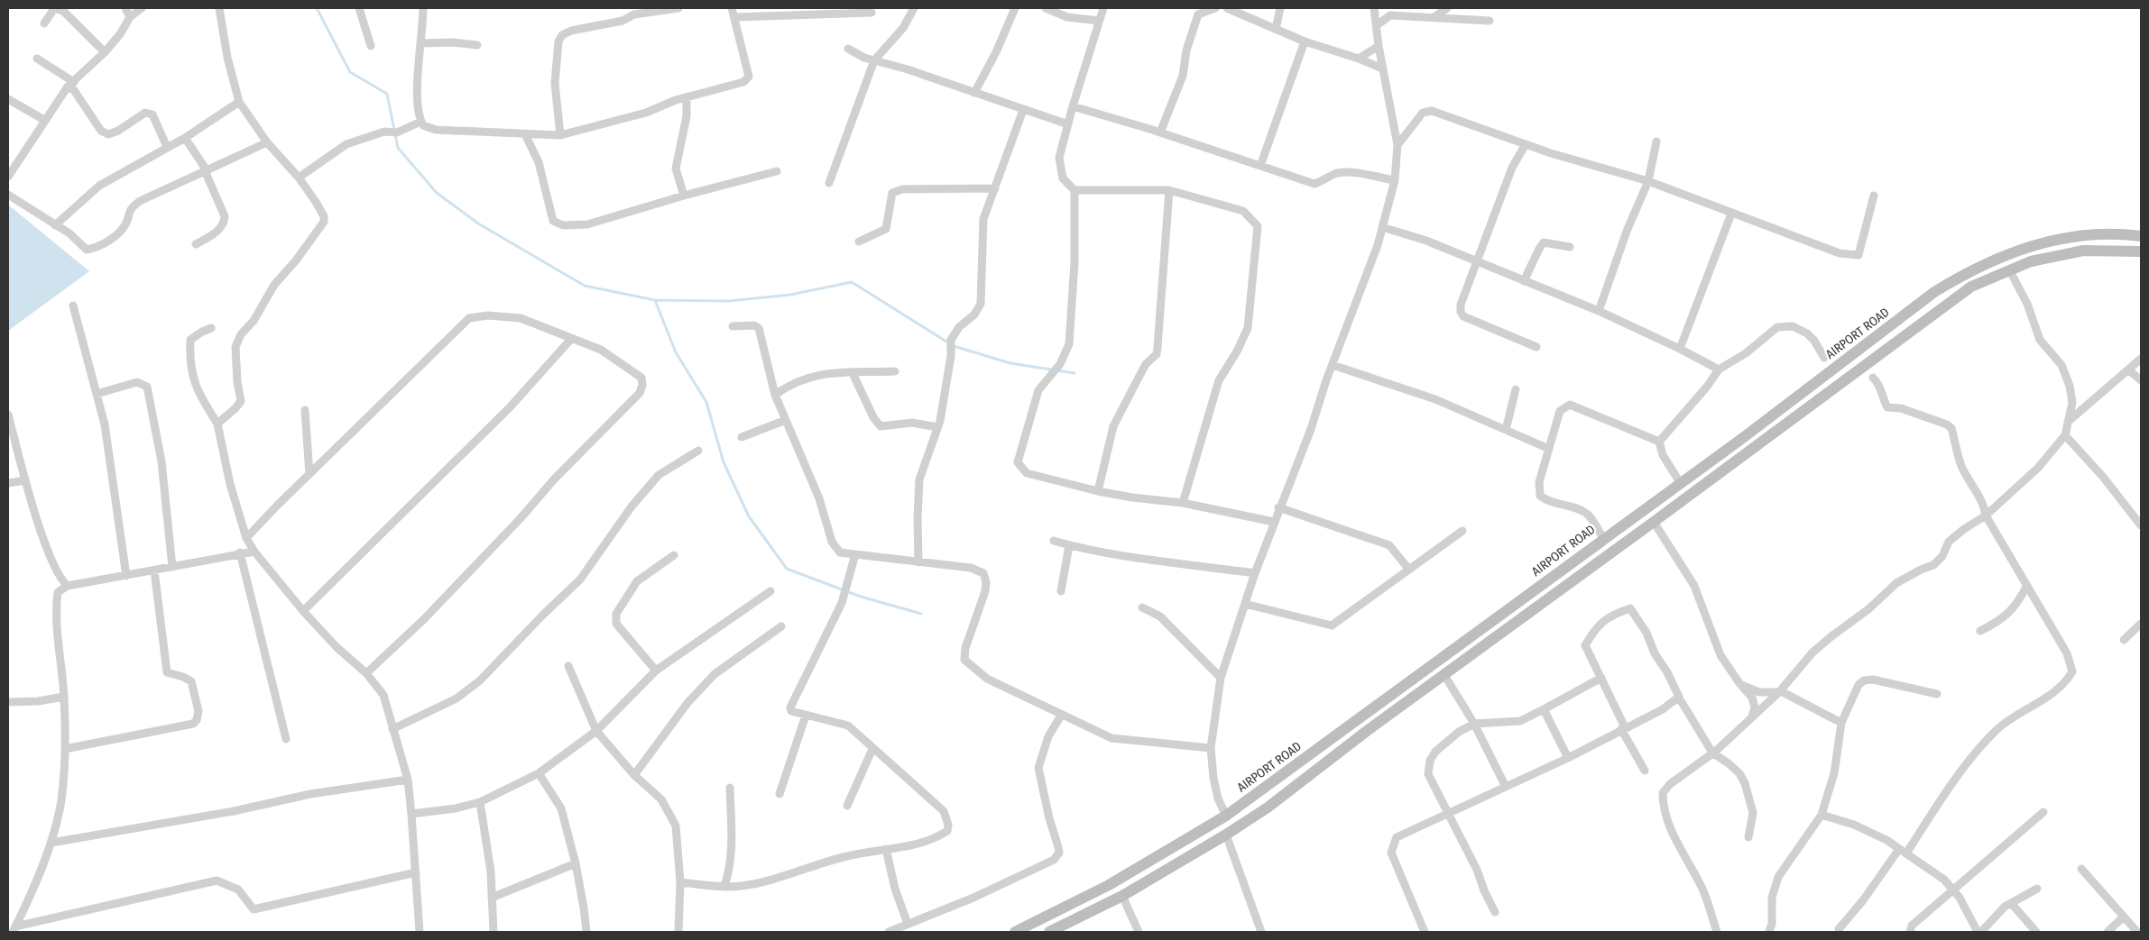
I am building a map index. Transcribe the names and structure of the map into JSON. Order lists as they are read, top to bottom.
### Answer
{
  "streets": {
    "main road": ["AIRPORT ROAD"]
  }
}
